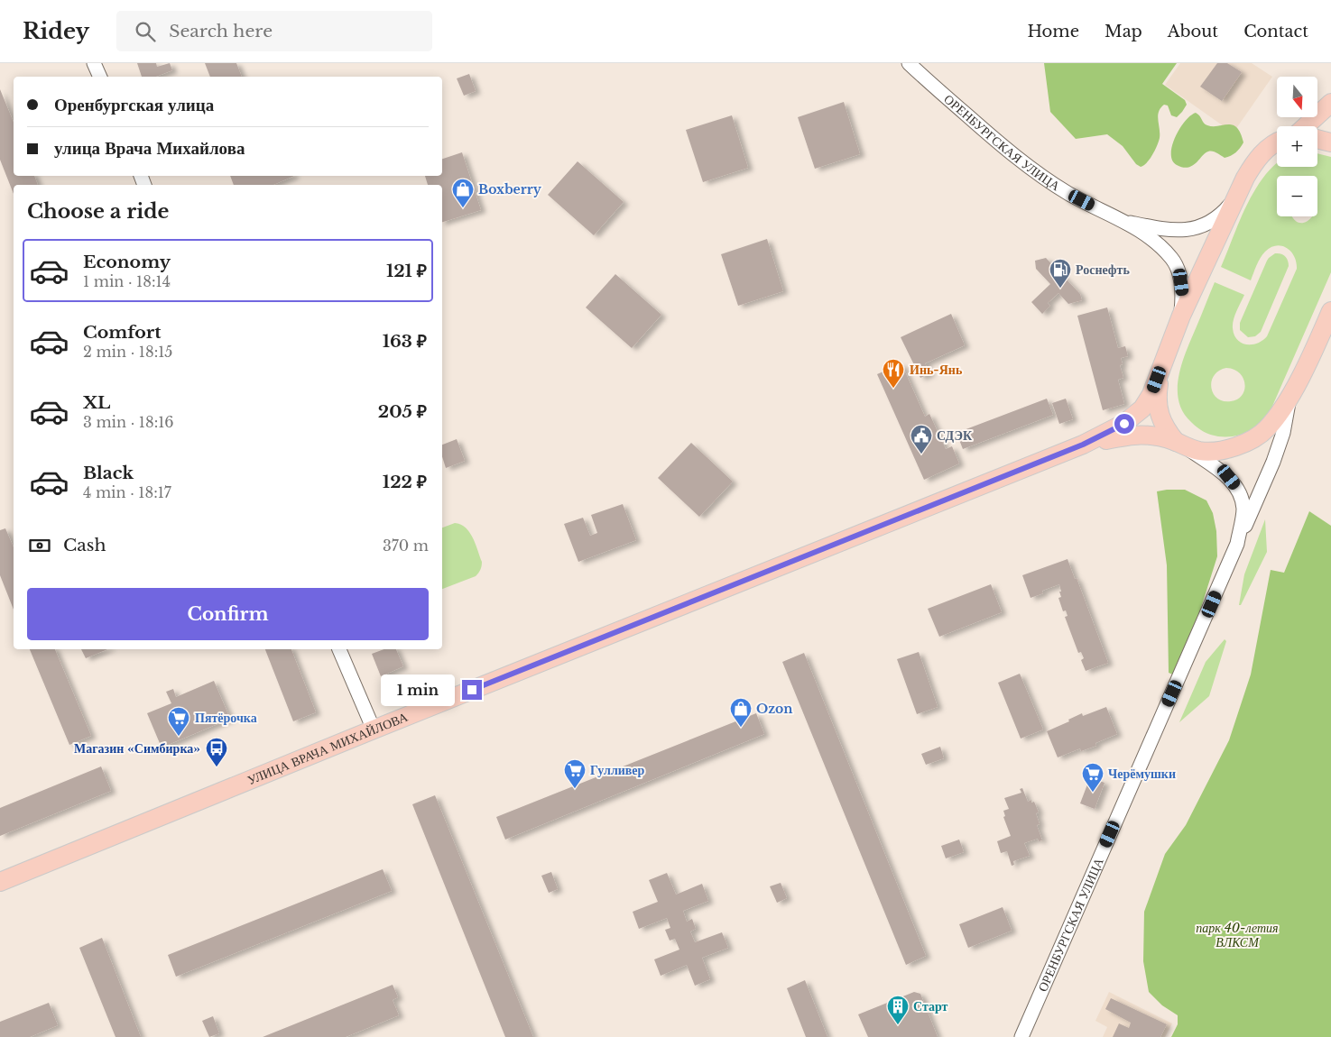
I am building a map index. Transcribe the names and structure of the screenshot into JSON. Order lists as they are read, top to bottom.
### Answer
{
  "streets": {
    "main road": ["ОРЕНБУРГСКАЯ УЛИЦА", "УЛИЦА ВРАЧА МИХАЙЛОВА"]
  },
  "crossings": [
    ["ОРЕНБУРГСКАЯ УЛИЦА", "УЛИЦА ВРАЧА МИХАЙЛОВА"]
  ],
  "parks": ["парк 40-летия ВЛКСМ"],
  "places": {
    "shop": ["Boxberry", "Ozon"],
    "fuel station": ["Роснефть"],
    "restaurant": ["Инь-Янь"],
    "public building": ["СДЭК"],
    "supermarket": ["Пятёрочка", "Гулливер", "Черёмушки"],
    "bus stop": ["Магазин «Симбирка»"],
    "building": ["Старт"]
  },
  "north": "bottom",
  "page": {
    "header": "Ridey",
    "search": "Search here",
    "nav": [
      "Home",
      "Map",
      "About",
      "Contact"
    ],
    "map_buttons": ["+", "−"],
    "banner": ["Оренбургская улица", "улица Врача Михайлова"],
    "heading": "Choose a ride",
    "list": [
      {
        "name": "Economy",
        "note": "1 min · 18:14",
        "value": "121 ₽"
      },
      {
        "name": "Comfort",
        "note": "2 min · 18:15",
        "value": "163 ₽"
      },
      {
        "name": "XL",
        "note": "3 min · 18:16",
        "value": "205 ₽"
      },
      {
        "name": "Black",
        "note": "4 min · 18:17",
        "value": "122 ₽"
      }
    ],
    "pay": ["Cash", "370 m"],
    "buttons": "Confirm",
    "bubble": "1 min"
  }
}
